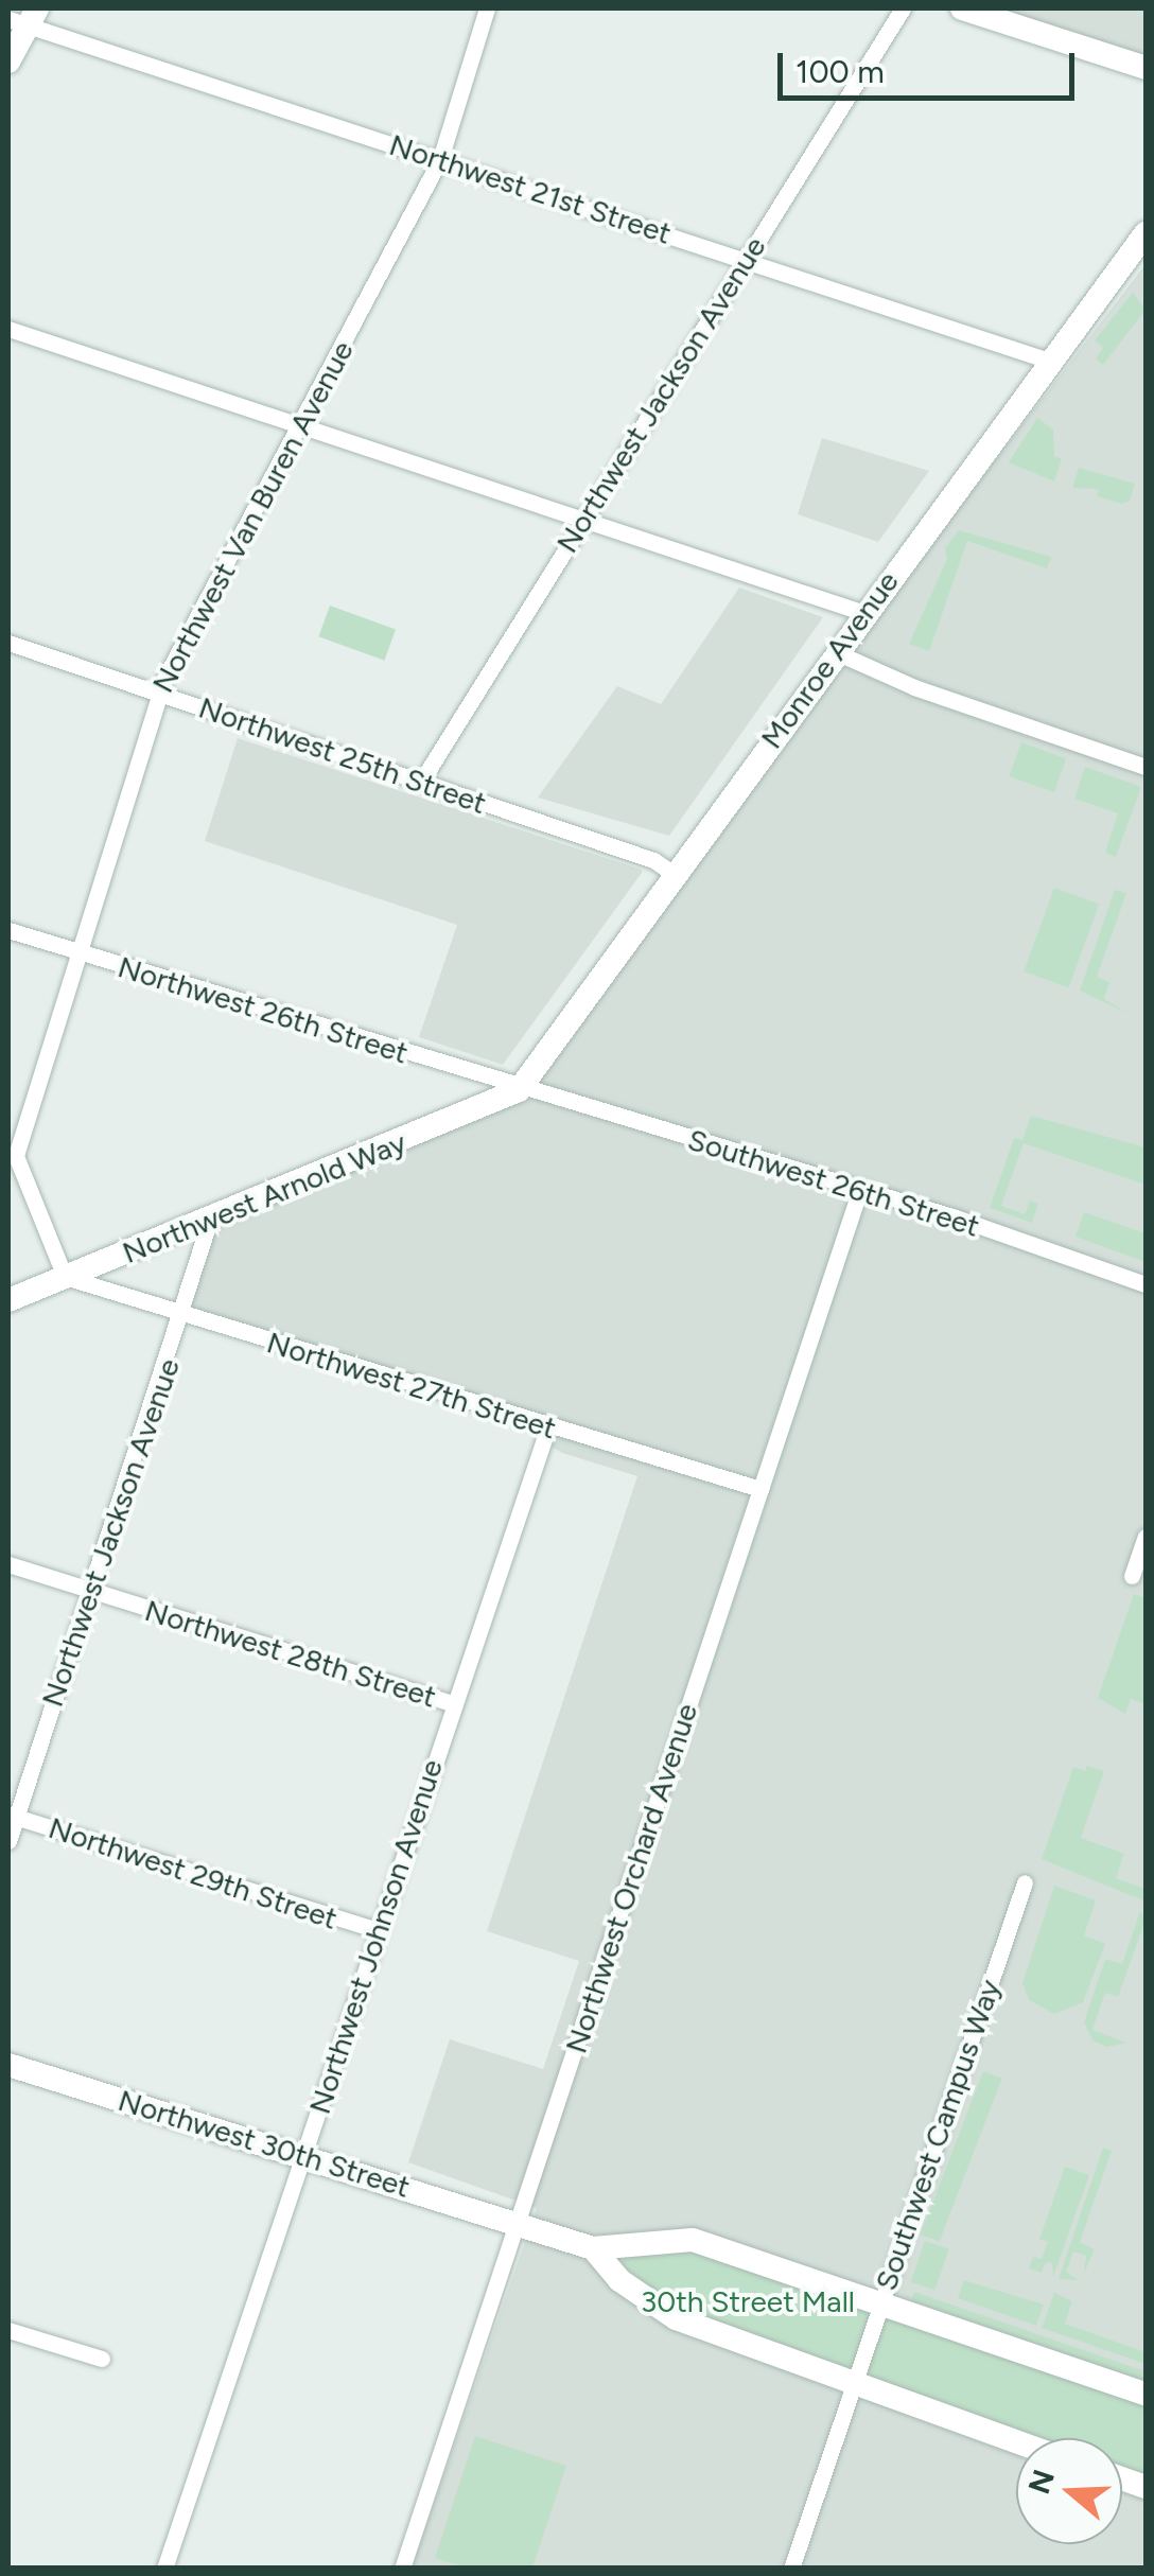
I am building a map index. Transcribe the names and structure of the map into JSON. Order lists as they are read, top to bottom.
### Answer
{
  "streets": {
    "street": [
      "Northwest 21st Street",
      "Northwest Jackson Avenue",
      "Northwest Van Buren Avenue",
      "Monroe Avenue",
      "Northwest 25th Street",
      "Northwest 26th Street",
      "Southwest 26th Street",
      "Northwest Arnold Way",
      "Northwest 27th Street",
      "Northwest 28th Street",
      "Northwest 29th Street",
      "Northwest Orchard Avenue",
      "Northwest Johnson Avenue",
      "Southwest Campus Way",
      "Northwest 30th Street"
    ]
  },
  "crossings": [
    ["Northwest 21st Street", "Northwest Jackson Avenue"],
    ["Northwest 21st Street", "Northwest Van Buren Avenue"],
    ["Northwest 21st Street", "Monroe Avenue"],
    ["Northwest Jackson Avenue", "Northwest 25th Street"],
    ["Northwest Jackson Avenue", "Northwest Arnold Way"],
    ["Northwest Jackson Avenue", "Northwest 27th Street"],
    ["Northwest Jackson Avenue", "Northwest 28th Street"],
    ["Northwest Jackson Avenue", "Northwest 29th Street"],
    ["Northwest Van Buren Avenue", "Northwest 25th Street"],
    ["Northwest Van Buren Avenue", "Northwest 26th Street"],
    ["Northwest Van Buren Avenue", "Northwest Arnold Way"],
    ["Northwest Van Buren Avenue", "Northwest 27th Street"],
    ["Monroe Avenue", "Northwest 25th Street"],
    ["Monroe Avenue", "Northwest 26th Street"],
    ["Monroe Avenue", "Southwest 26th Street"],
    ["Monroe Avenue", "Northwest Arnold Way"],
    ["Northwest 26th Street", "Southwest 26th Street"],
    ["Northwest 26th Street", "Northwest Arnold Way"],
    ["Southwest 26th Street", "Northwest Arnold Way"],
    ["Southwest 26th Street", "Northwest Orchard Avenue"],
    ["Northwest Arnold Way", "Northwest 27th Street"],
    ["Northwest 27th Street", "Northwest Orchard Avenue"],
    ["Northwest 27th Street", "Northwest Johnson Avenue"],
    ["Northwest 28th Street", "Northwest Johnson Avenue"],
    ["Northwest 29th Street", "Northwest Johnson Avenue"],
    ["Northwest Orchard Avenue", "Northwest 30th Street"],
    ["Northwest Johnson Avenue", "Northwest 30th Street"]
  ],
  "parks": ["30th Street Mall"],
  "scale_bar": "100 m",
  "north": "left"
}
